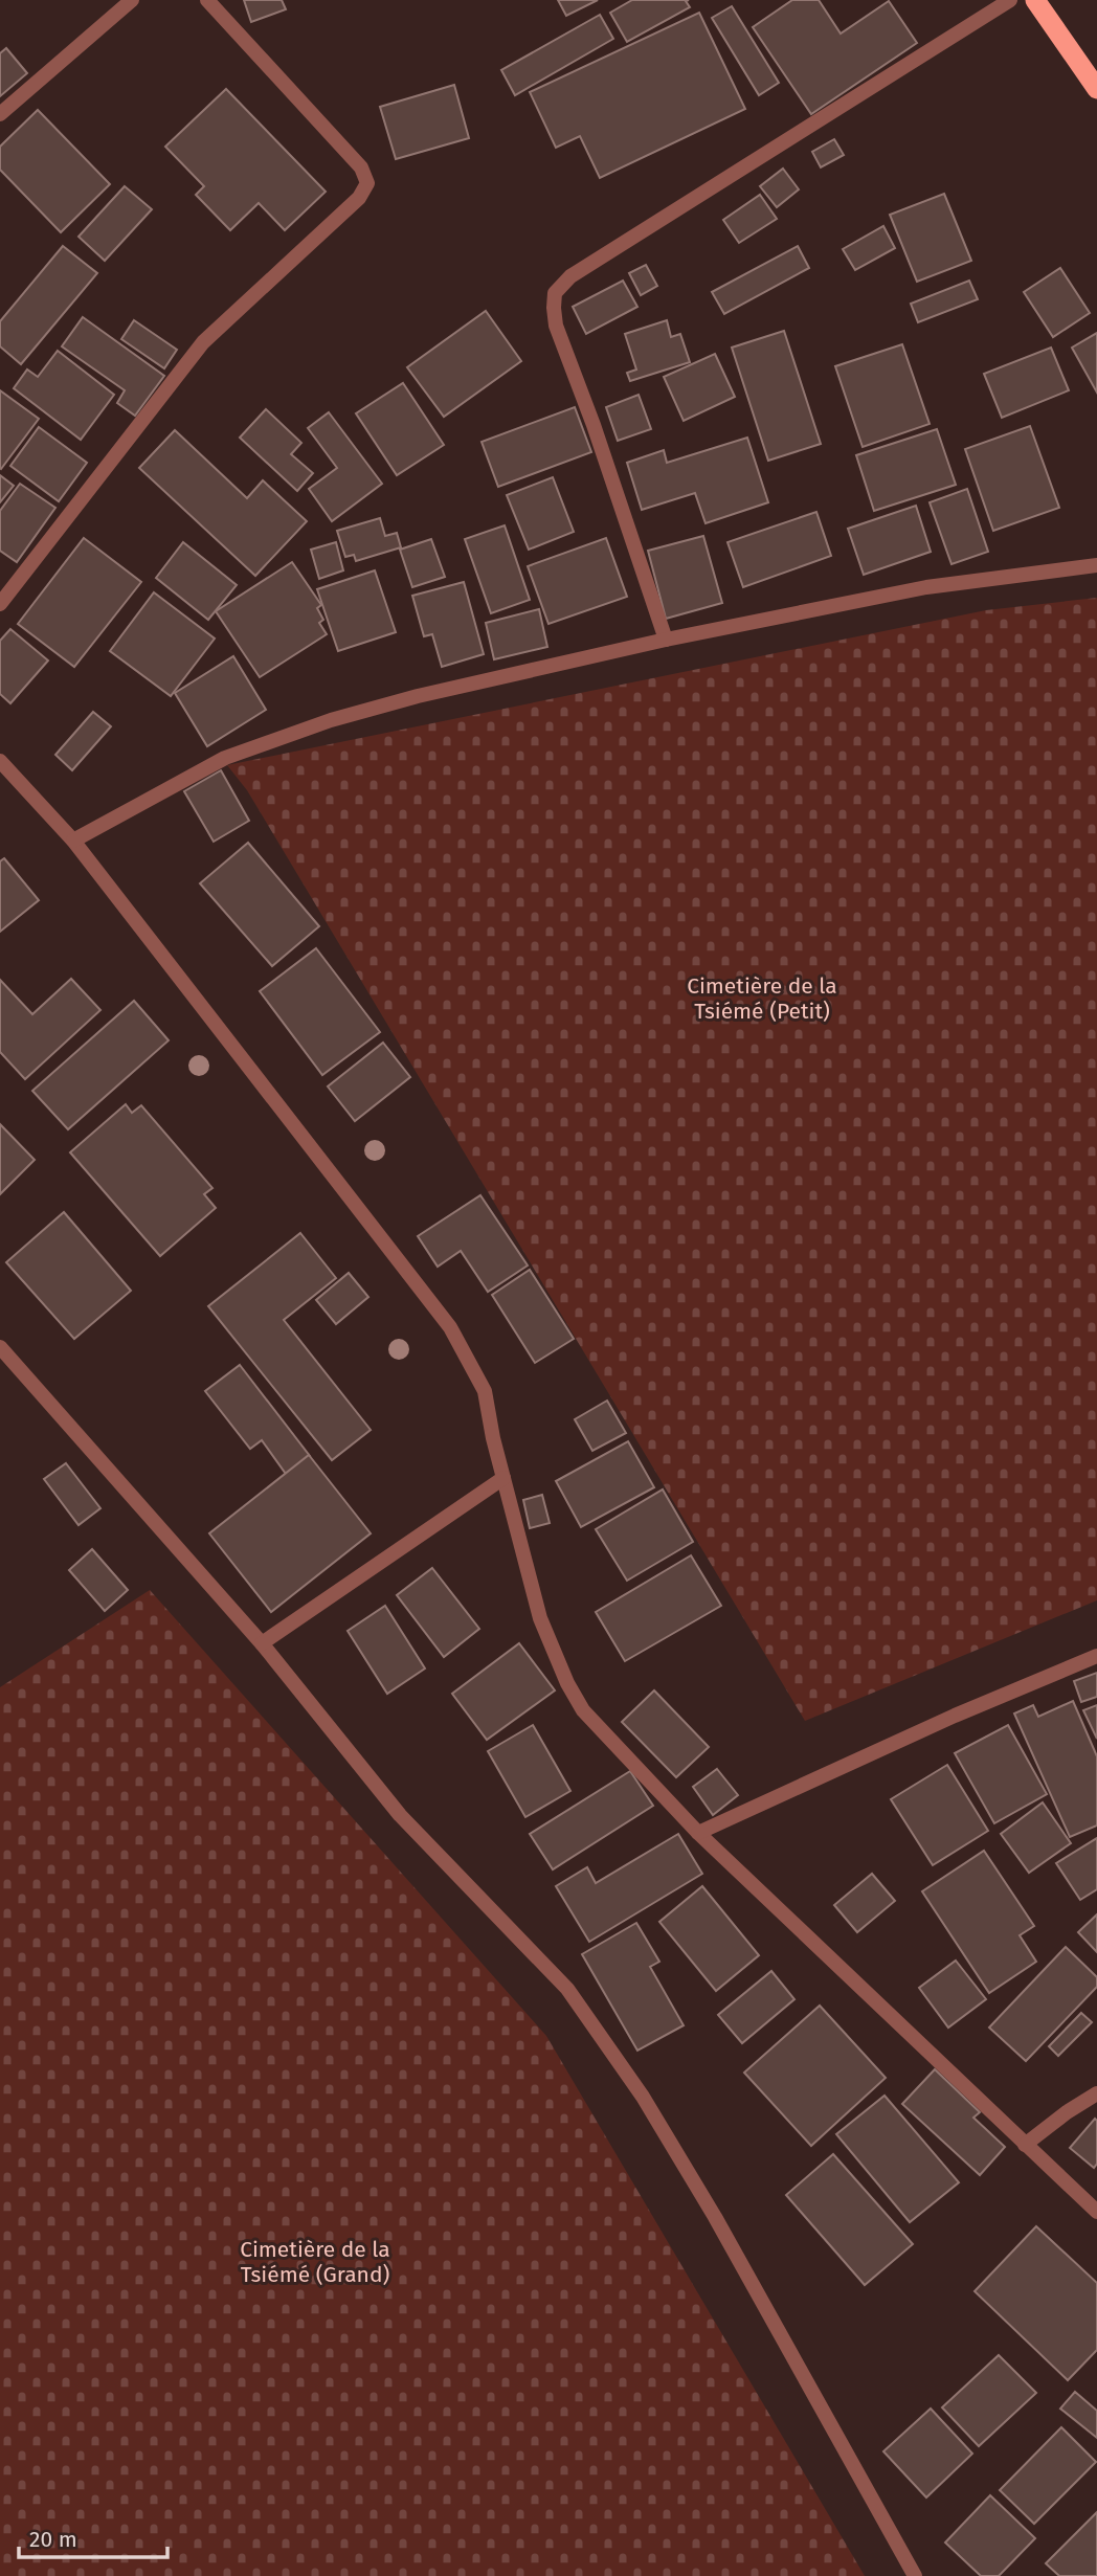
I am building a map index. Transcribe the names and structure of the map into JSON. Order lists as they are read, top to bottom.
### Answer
{
  "parks": ["Cimetière de la Tsiémé (Petit)", "Cimetière de la Tsiémé (Grand)"],
  "scale_bar": "20 m"
}
